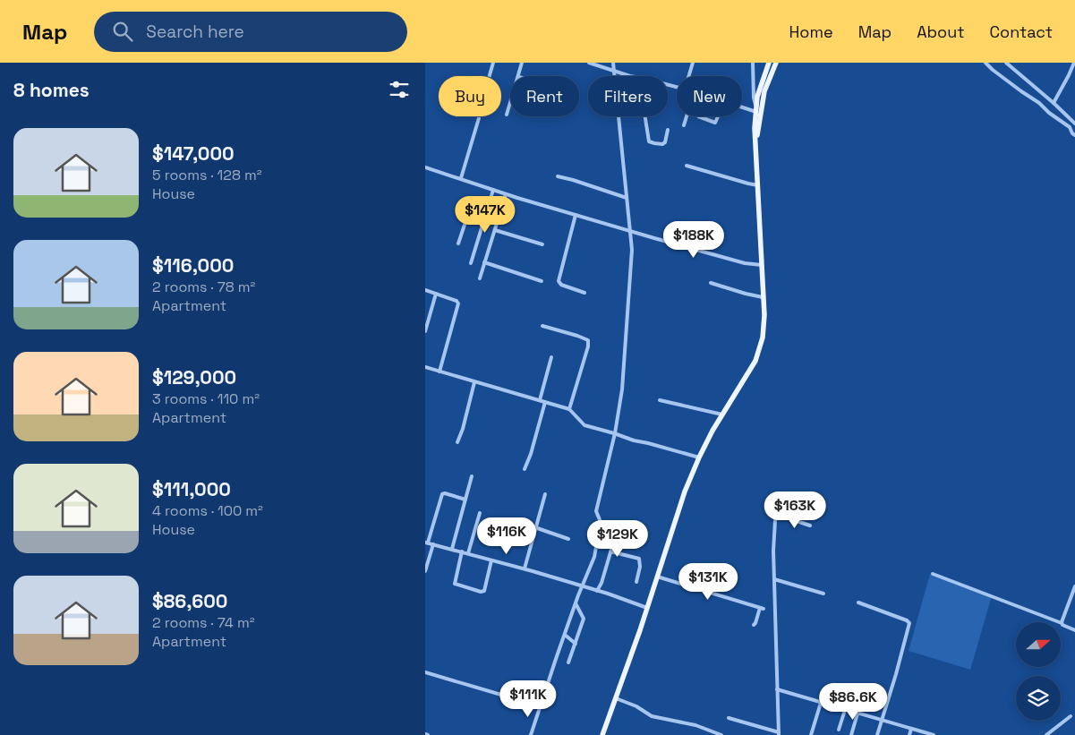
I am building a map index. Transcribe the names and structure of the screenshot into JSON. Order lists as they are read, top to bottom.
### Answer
{
  "north": "right",
  "page": {
    "header": "Map",
    "search": "Search here",
    "nav": [
      "Home",
      "Map",
      "About",
      "Contact"
    ],
    "heading": "8 homes",
    "chip": [
      "Buy",
      "Rent",
      "Filters",
      "New"
    ],
    "list": [
      {
        "name": "$147,000",
        "note": "5 rooms · 128 m² · House"
      },
      {
        "name": "$116,000",
        "note": "2 rooms · 78 m² · Apartment"
      },
      {
        "name": "$129,000",
        "note": "3 rooms · 110 m² · Apartment"
      },
      {
        "name": "$111,000",
        "note": "4 rooms · 100 m² · House"
      },
      {
        "name": "$86,600",
        "note": "2 rooms · 74 m² · Apartment"
      }
    ],
    "price": [
      "$147K",
      "$188K",
      "$163K",
      "$116K",
      "$129K",
      "$131K",
      "$111K",
      "$86.6K"
    ]
  }
}
